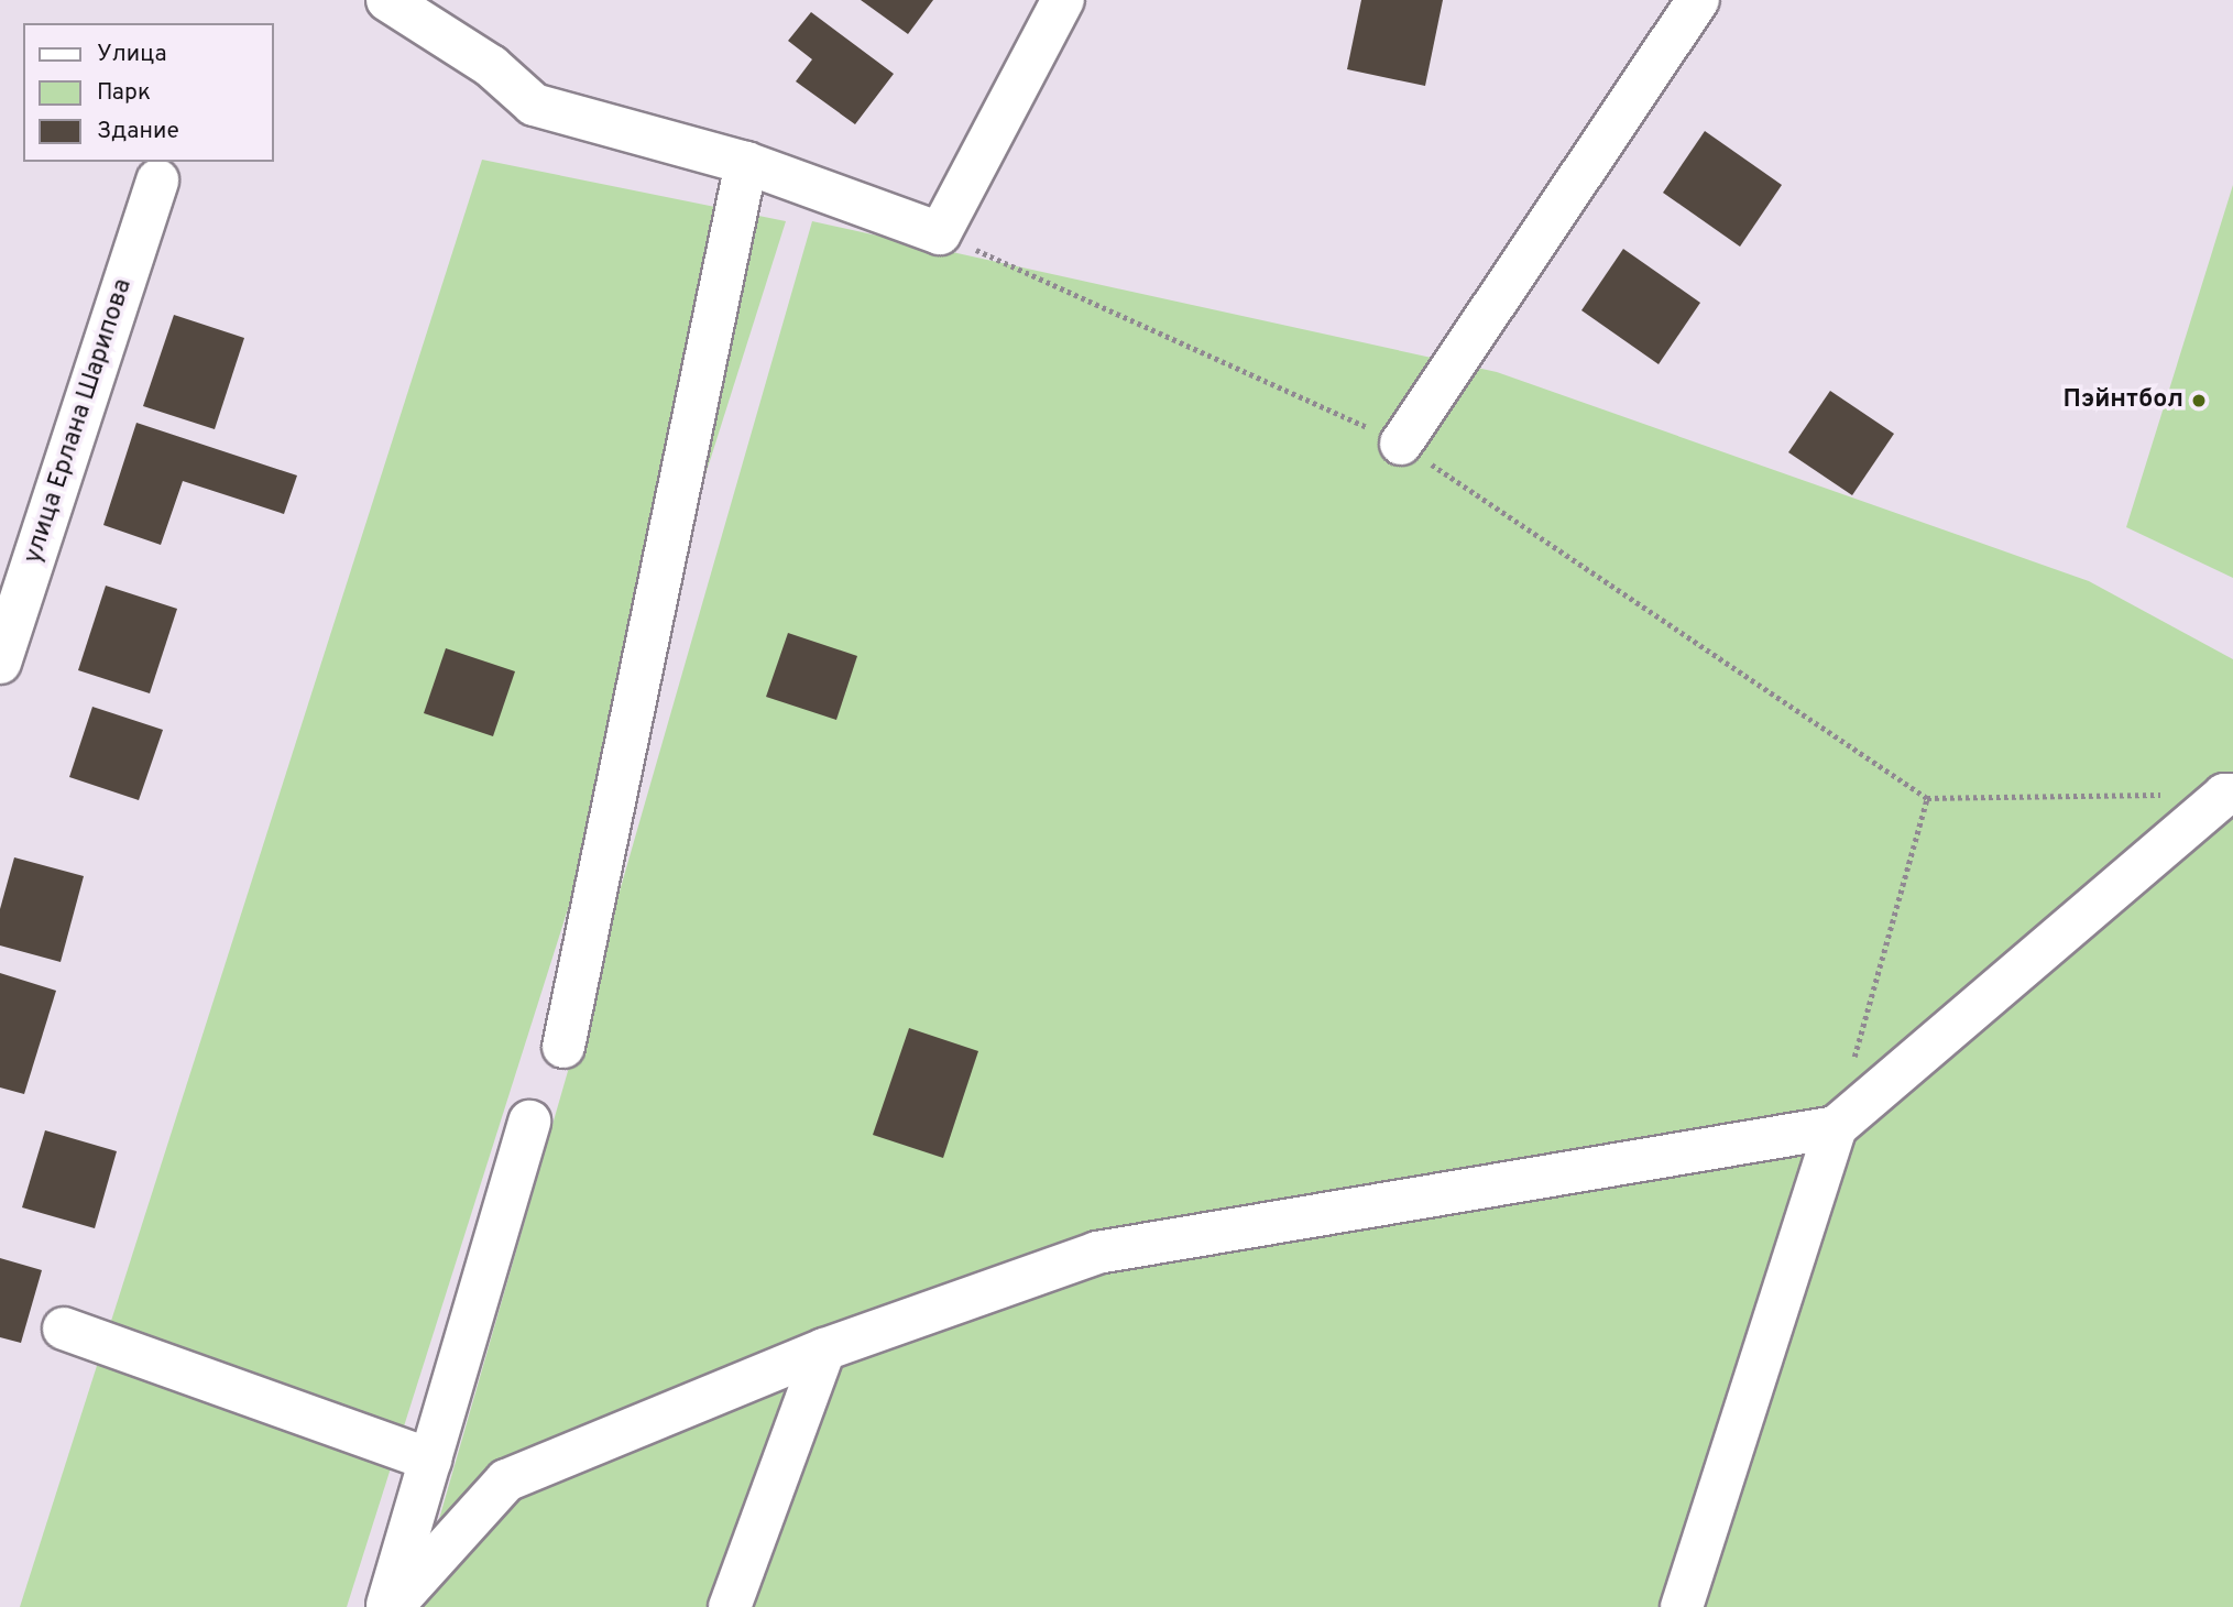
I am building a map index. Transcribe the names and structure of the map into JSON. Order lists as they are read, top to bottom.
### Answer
{
  "streets": {
    "street": ["улица Ерлана Шарипова"]
  },
  "places": ["Пэйнтбол"],
  "legend": ["Улица", "Парк", "Здание"]
}
